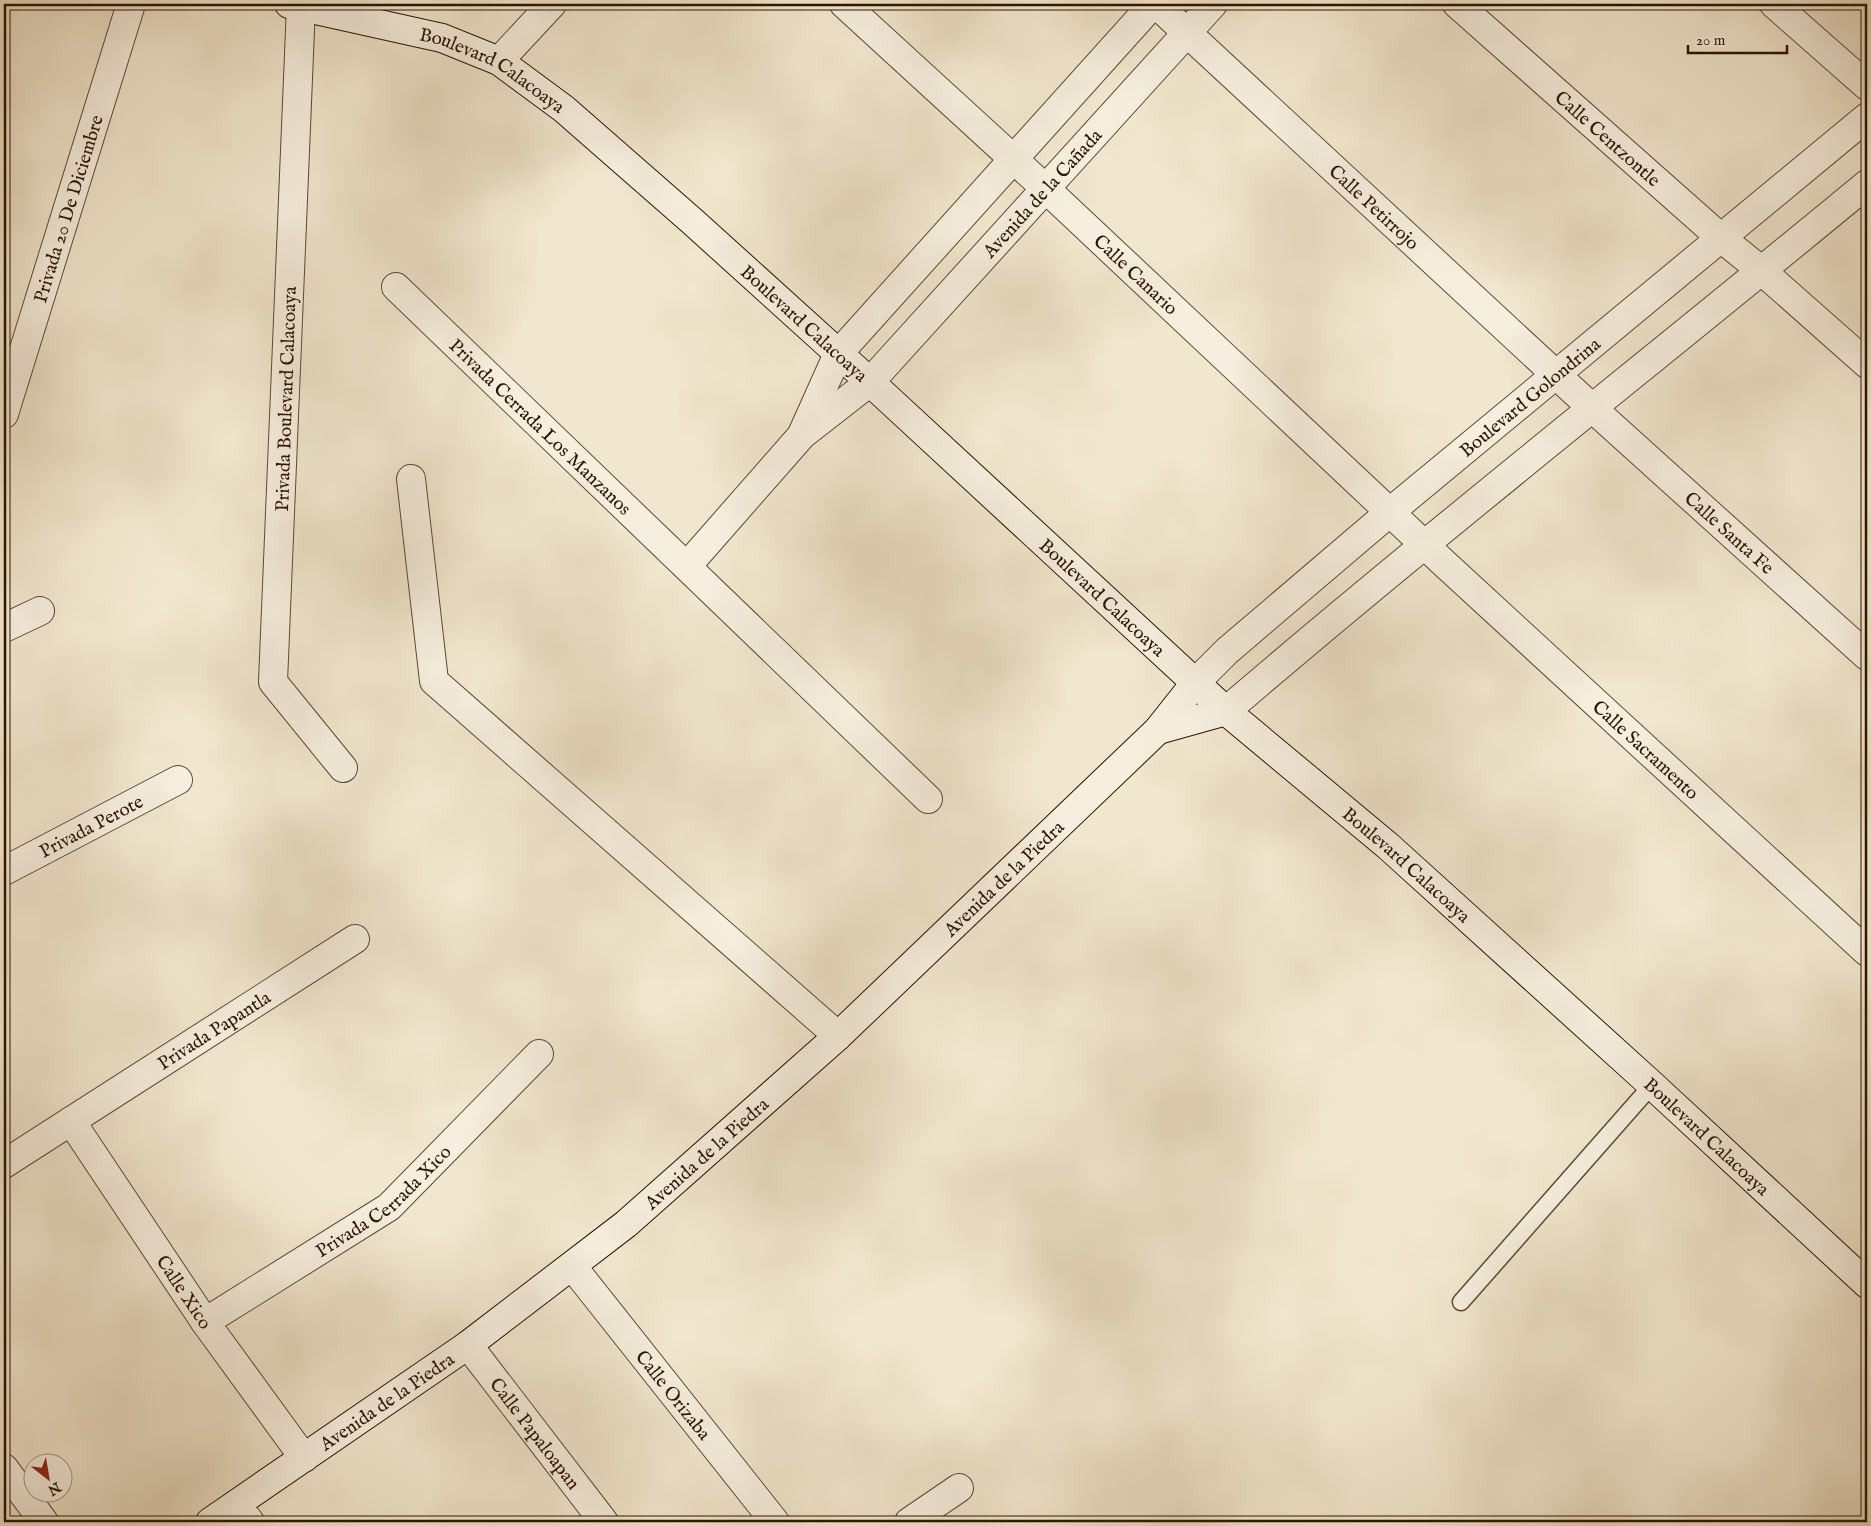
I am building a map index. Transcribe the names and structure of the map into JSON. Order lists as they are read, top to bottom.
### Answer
{
  "streets": {
    "street": [
      "Boulevard Calacoaya",
      "Calle Centzontle",
      "Avenida de la Cañada",
      "Calle Petirrojo",
      "Privada 20 De Diciembre",
      "Calle Canario",
      "Boulevard Golondrina",
      "Privada Boulevard Calacoaya",
      "Privada Cerrada Los Manzanos",
      "Calle Santa Fe",
      "Calle Sacramento",
      "Privada Perote",
      "Avenida de la Piedra",
      "Privada Papantla",
      "Privada Cerrada Xico",
      "Calle Xico",
      "Calle Orizaba",
      "Calle Papaloapan"
    ]
  },
  "crossings": [
    ["Boulevard Calacoaya", "Avenida de la Cañada"],
    ["Boulevard Calacoaya", "Boulevard Golondrina"],
    ["Boulevard Calacoaya", "Privada Boulevard Calacoaya"],
    ["Boulevard Calacoaya", "Avenida de la Piedra"],
    ["Calle Centzontle", "Boulevard Golondrina"],
    ["Avenida de la Cañada", "Calle Petirrojo"],
    ["Avenida de la Cañada", "Calle Canario"],
    ["Calle Petirrojo", "Boulevard Golondrina"],
    ["Calle Petirrojo", "Calle Santa Fe"],
    ["Calle Canario", "Boulevard Golondrina"],
    ["Calle Canario", "Calle Sacramento"],
    ["Boulevard Golondrina", "Avenida de la Piedra"],
    ["Avenida de la Piedra", "Calle Xico"],
    ["Avenida de la Piedra", "Calle Orizaba"],
    ["Avenida de la Piedra", "Calle Papaloapan"],
    ["Privada Papantla", "Calle Xico"],
    ["Privada Cerrada Xico", "Calle Xico"]
  ],
  "scale_bar": "20 m",
  "north": "bottom right"
}
